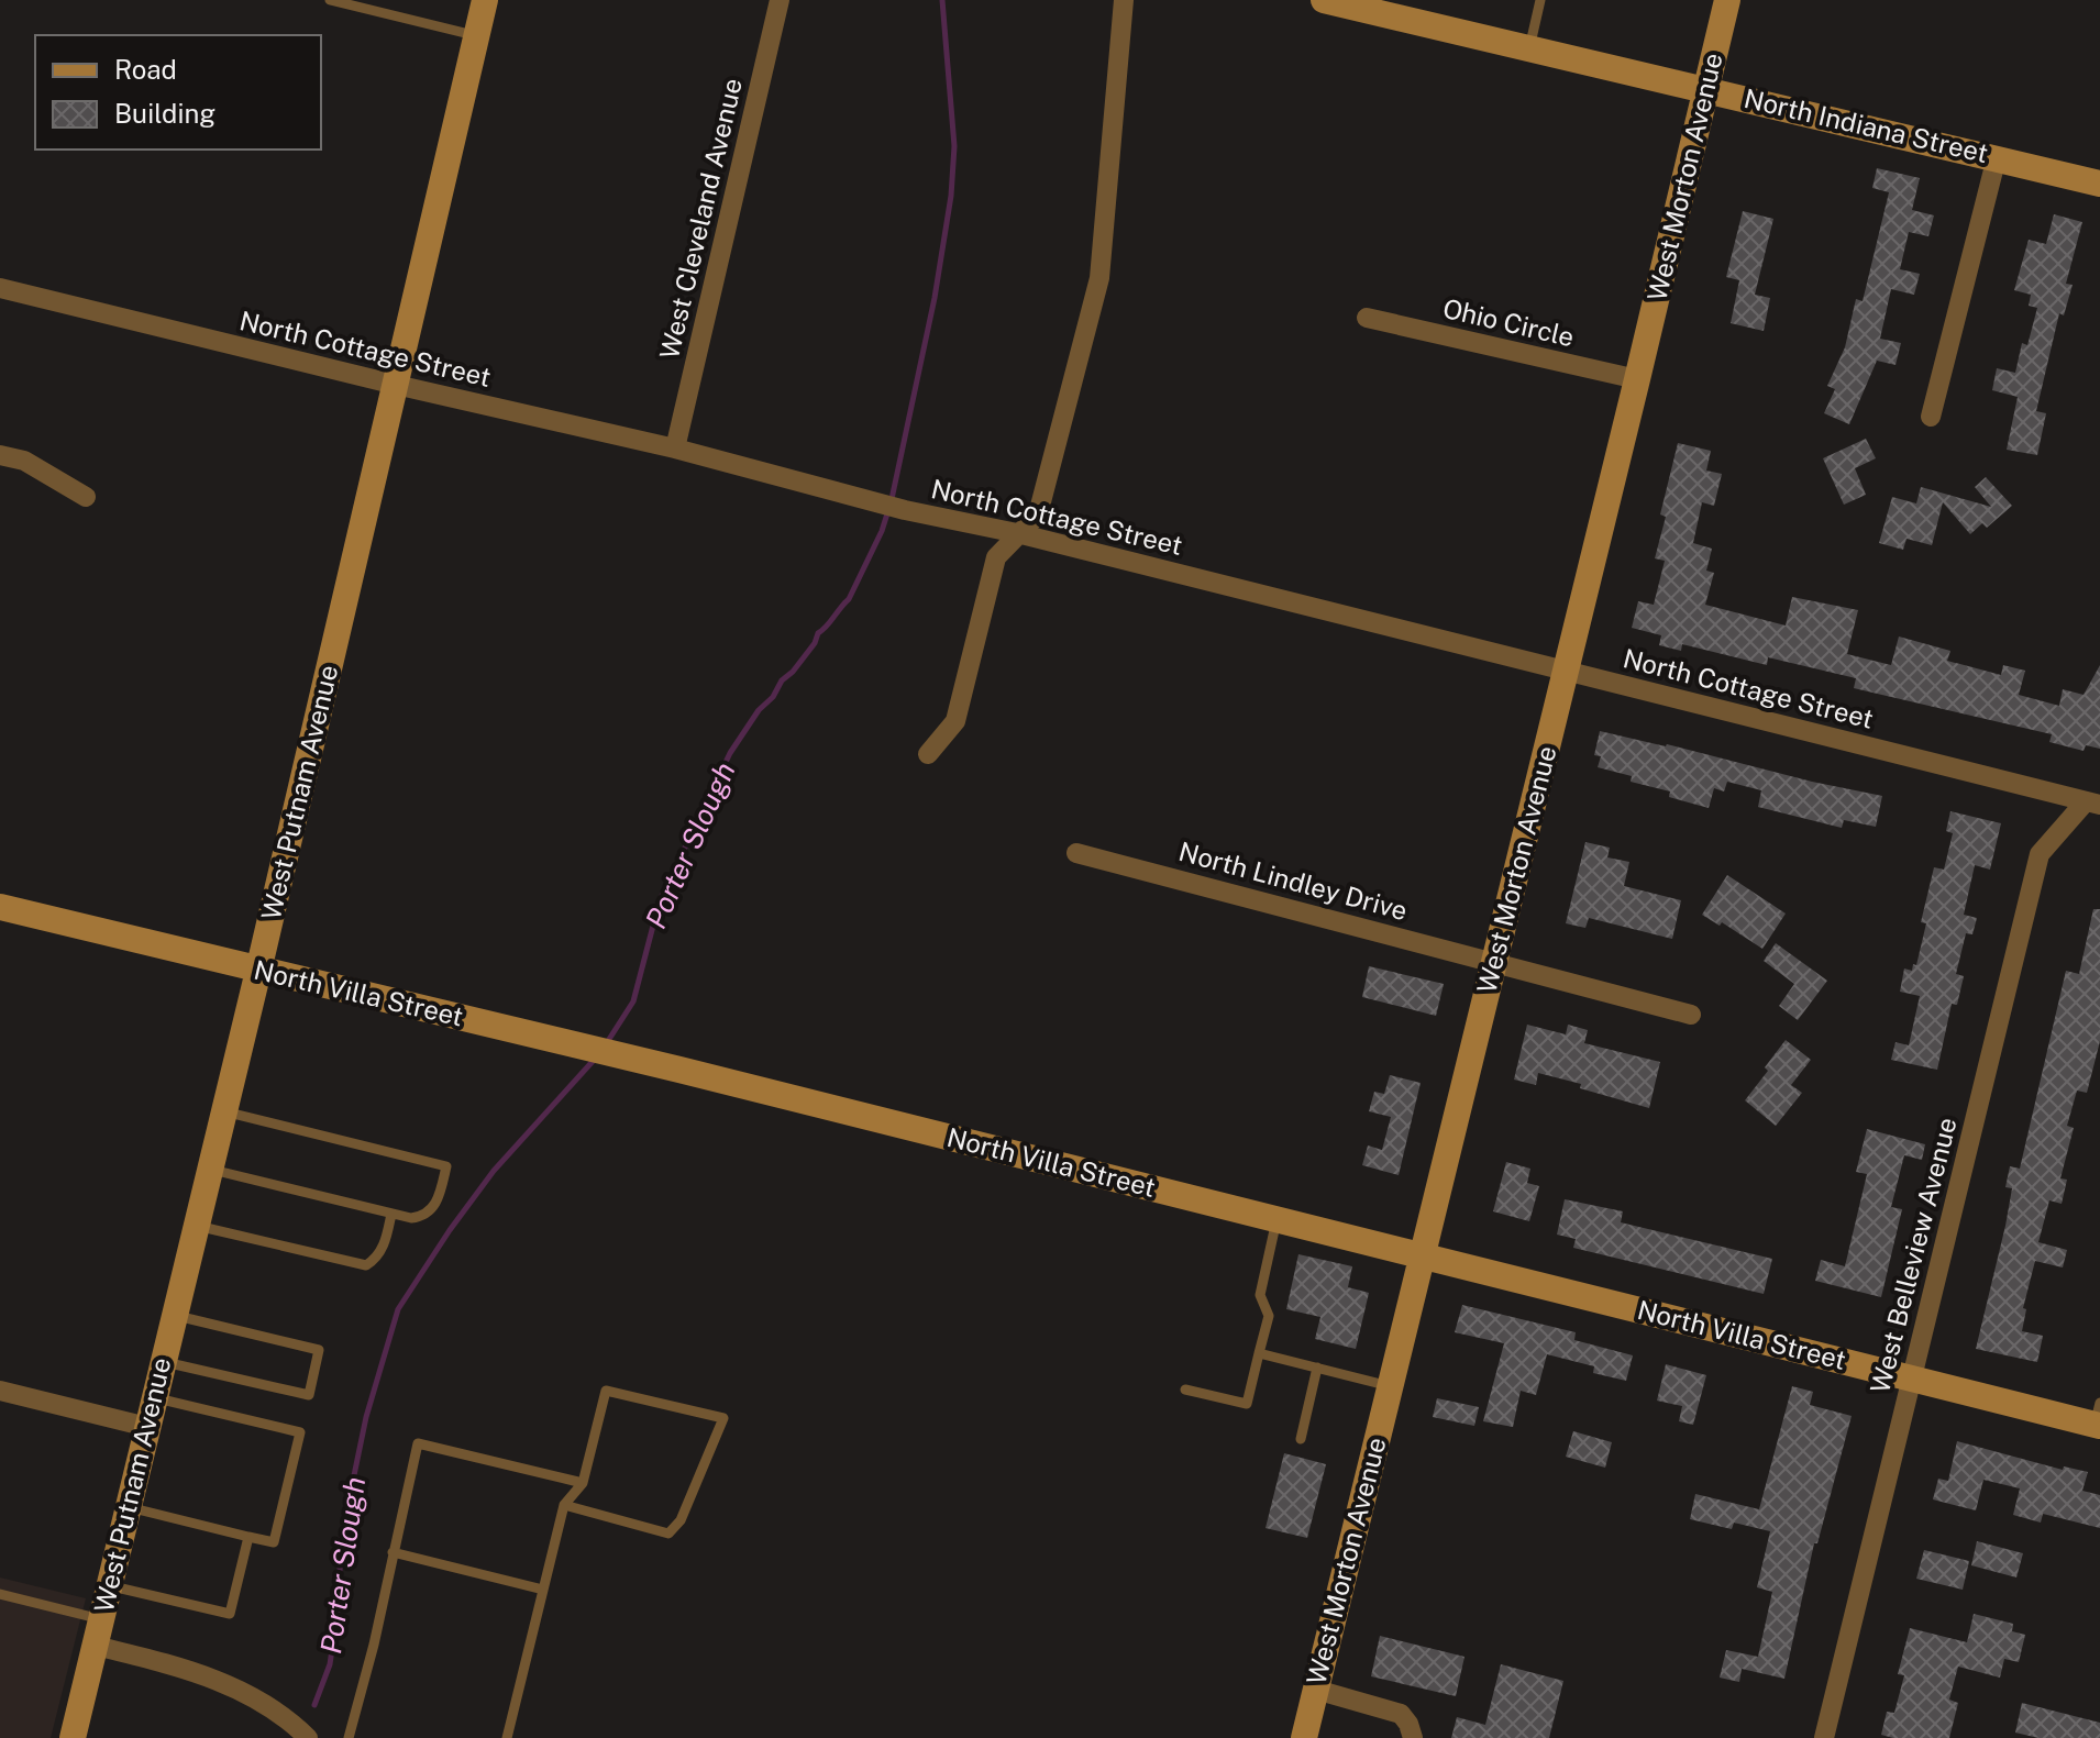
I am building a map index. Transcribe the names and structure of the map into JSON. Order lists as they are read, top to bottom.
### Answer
{
  "streets": {
    "street": [
      "North Indiana Street",
      "West Morton Avenue",
      "West Cleveland Avenue",
      "Ohio Circle",
      "North Cottage Street",
      "West Putnam Avenue",
      "North Lindley Drive",
      "North Villa Street",
      "West Belleview Avenue"
    ]
  },
  "crossings": [
    ["North Indiana Street", "West Morton Avenue"],
    ["West Morton Avenue", "Ohio Circle"],
    ["West Morton Avenue", "North Cottage Street"],
    ["West Morton Avenue", "North Lindley Drive"],
    ["West Morton Avenue", "North Villa Street"],
    ["West Cleveland Avenue", "North Cottage Street"],
    ["North Cottage Street", "West Putnam Avenue"],
    ["North Cottage Street", "West Belleview Avenue"],
    ["West Putnam Avenue", "North Villa Street"],
    ["North Villa Street", "West Belleview Avenue"]
  ],
  "water": ["Porter Slough"],
  "legend": ["Road", "Building"]
}
